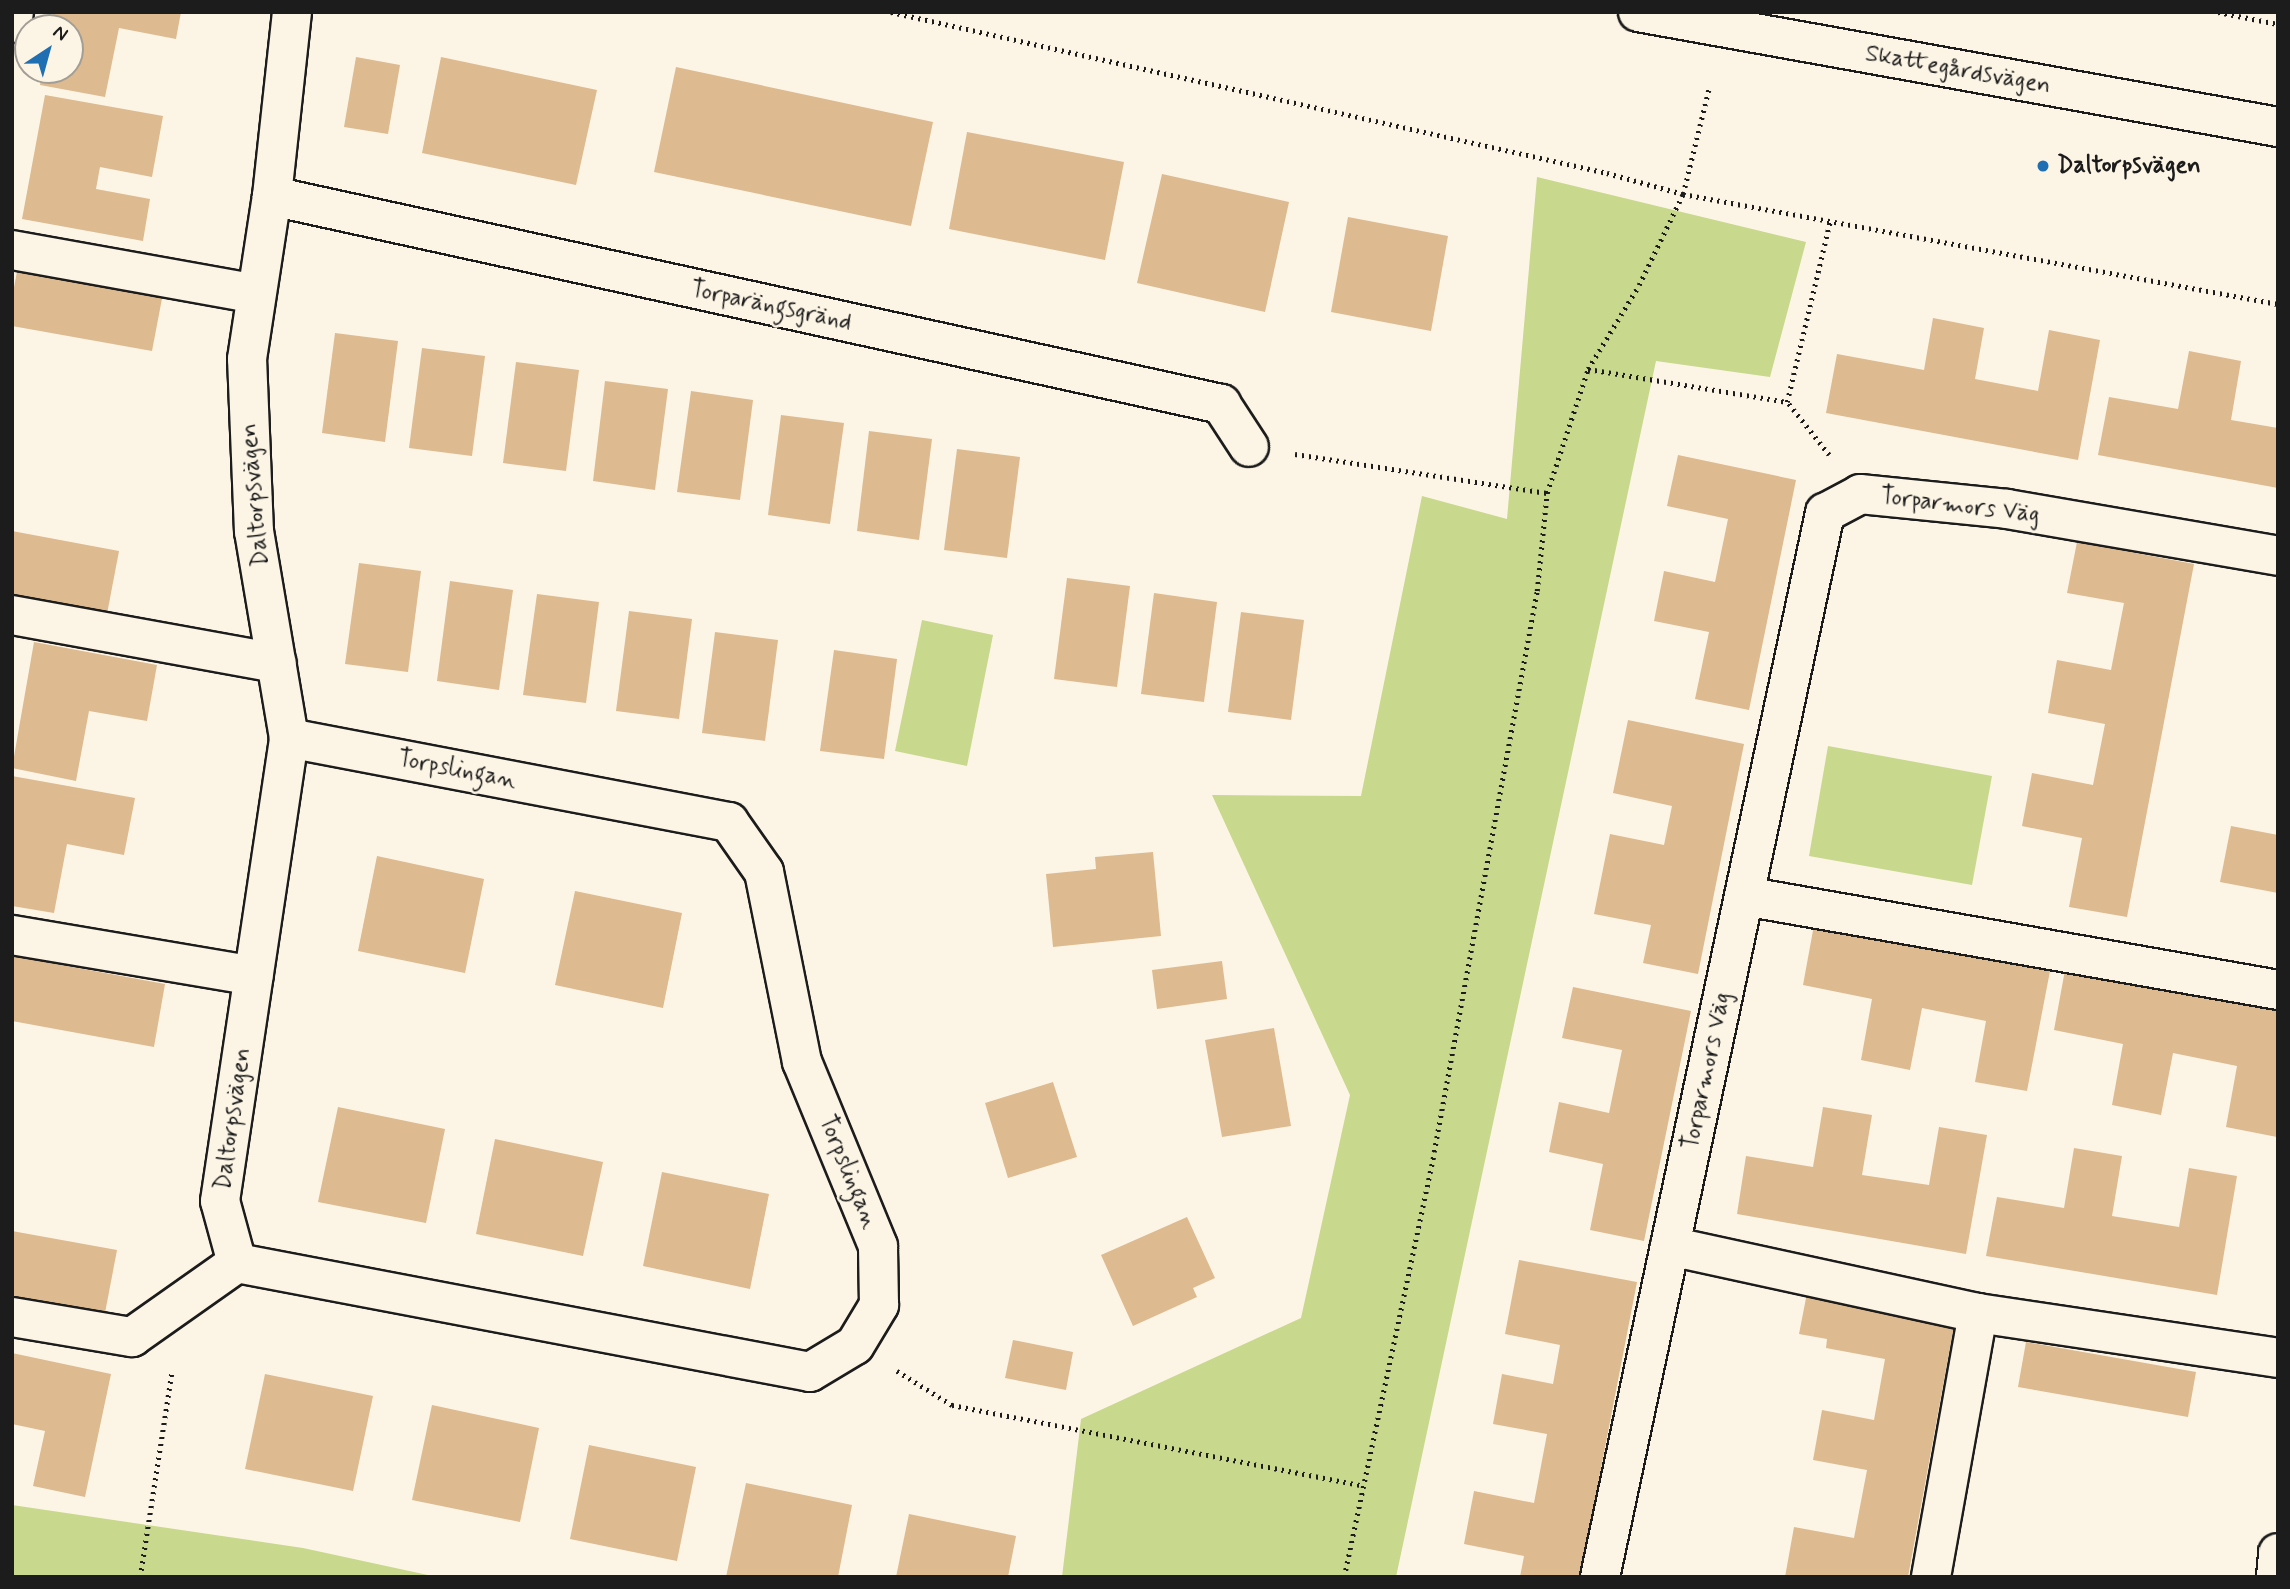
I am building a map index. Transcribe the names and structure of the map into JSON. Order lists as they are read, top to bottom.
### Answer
{
  "streets": {
    "street": [
      "Skattegårdsvägen",
      "Torparängsgränd",
      "Daltorpsvägen",
      "Torparmors Väg",
      "Torpslingan"
    ]
  },
  "crossings": [
    ["Torparängsgränd", "Daltorpsvägen"],
    ["Daltorpsvägen", "Torpslingan"]
  ],
  "places": ["Daltorpsvägen"],
  "north": "top right"
}
